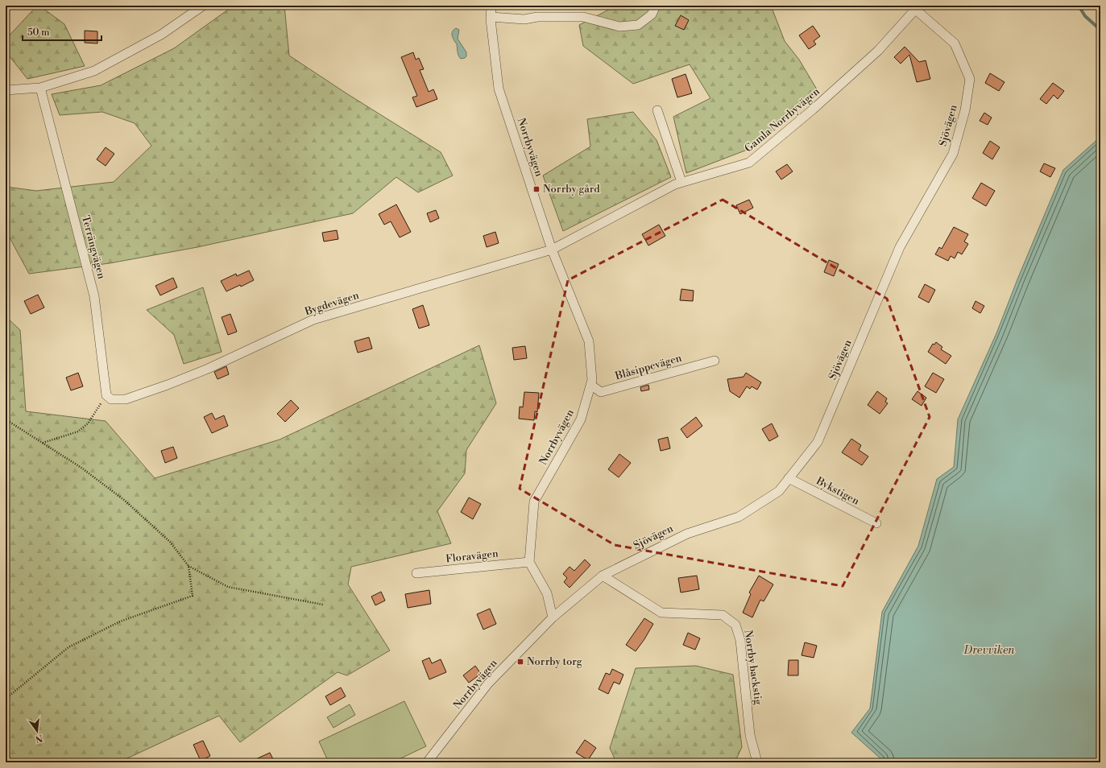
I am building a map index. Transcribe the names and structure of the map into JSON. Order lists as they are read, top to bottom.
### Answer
{
  "streets": {
    "street": [
      "Gamla Norrbyvägen",
      "Sjövägen",
      "Norrbyvägen",
      "Terrängvägen",
      "Bygdevägen",
      "Blåsippevägen",
      "Bykstigen",
      "Floravägen",
      "Norrby backstig"
    ]
  },
  "crossings": [
    ["Gamla Norrbyvägen", "Sjövägen"],
    ["Gamla Norrbyvägen", "Norrbyvägen"],
    ["Gamla Norrbyvägen", "Bygdevägen"],
    ["Sjövägen", "Norrbyvägen"],
    ["Sjövägen", "Bykstigen"],
    ["Sjövägen", "Norrby backstig"],
    ["Norrbyvägen", "Bygdevägen"],
    ["Norrbyvägen", "Blåsippevägen"],
    ["Norrbyvägen", "Floravägen"],
    ["Terrängvägen", "Bygdevägen"]
  ],
  "water": ["Drevviken"],
  "places": {
    "transit": ["Norrby gård", "Norrby torg"]
  },
  "scale_bar": "50 m",
  "north": "bottom"
}
